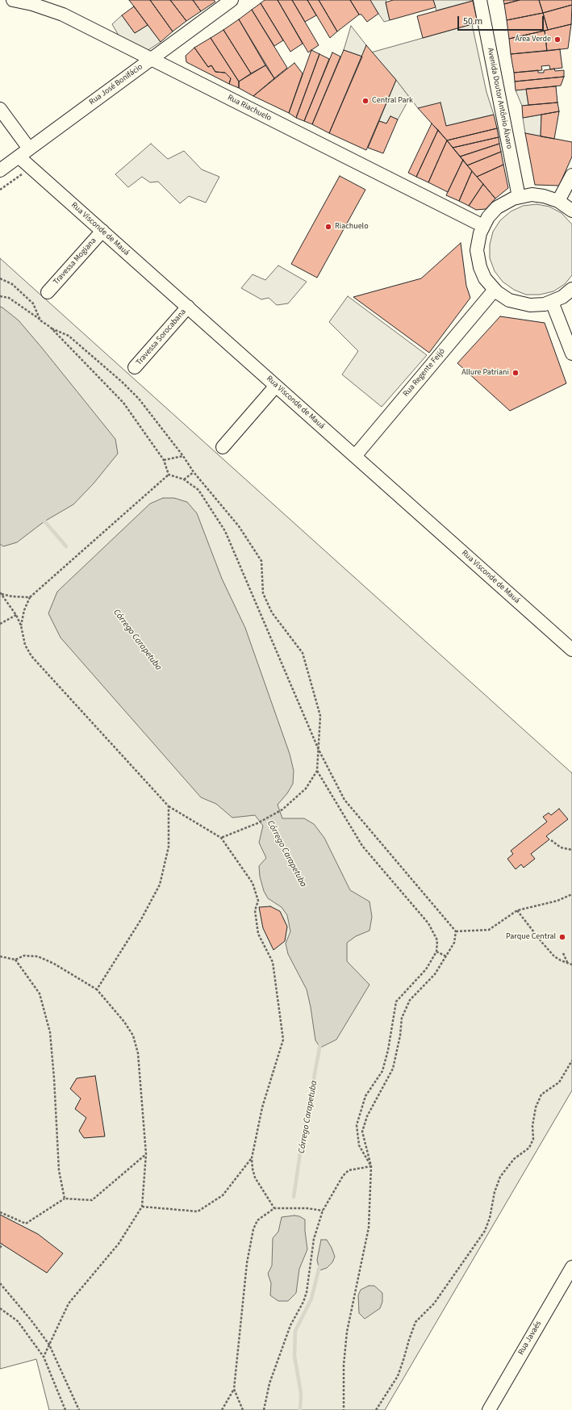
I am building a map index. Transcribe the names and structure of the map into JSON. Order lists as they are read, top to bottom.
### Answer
{
  "streets": {
    "street": [
      "Rua José Bonifácio",
      "Avenida Doutor Antônio Álvaro",
      "Rua Riachuelo",
      "Rua Visconde de Mauá",
      "Travessa Mogiana",
      "Travessa Sorocabana",
      "Rua Regente Feijó",
      "Rua Javaés"
    ]
  },
  "crossings": [
    ["Rua José Bonifácio", "Rua Riachuelo"],
    ["Rua José Bonifácio", "Rua Visconde de Mauá"],
    ["Rua Visconde de Mauá", "Travessa Mogiana"],
    ["Rua Visconde de Mauá", "Travessa Sorocabana"],
    ["Rua Visconde de Mauá", "Rua Regente Feijó"]
  ],
  "water": ["Córrego Carapetuba"],
  "places": [
    "Área Verde",
    "Central Park",
    "Riachuelo",
    "Allure Patriani",
    "Parque Central"
  ],
  "scale_bar": "50 m"
}
